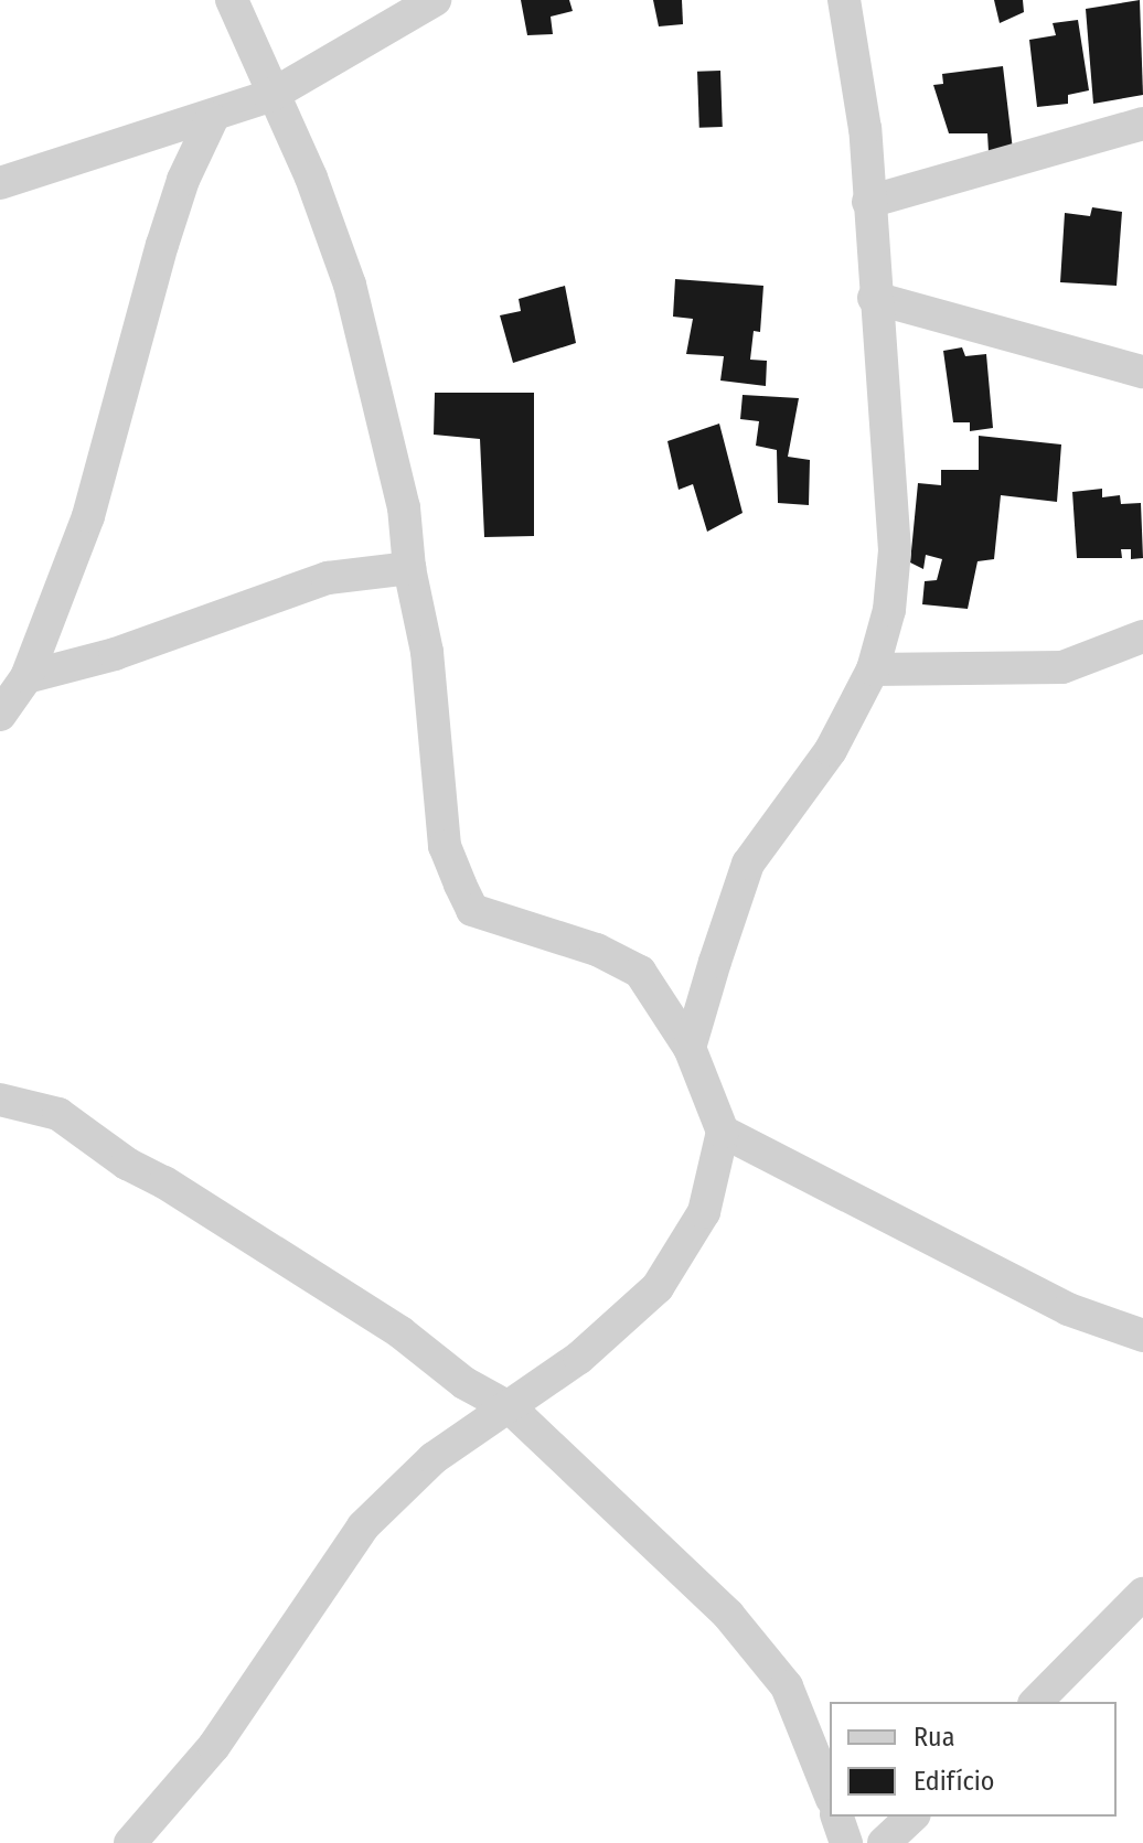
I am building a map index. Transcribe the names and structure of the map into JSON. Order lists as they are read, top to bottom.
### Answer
{
  "legend": ["Rua", "Edifício"]
}
